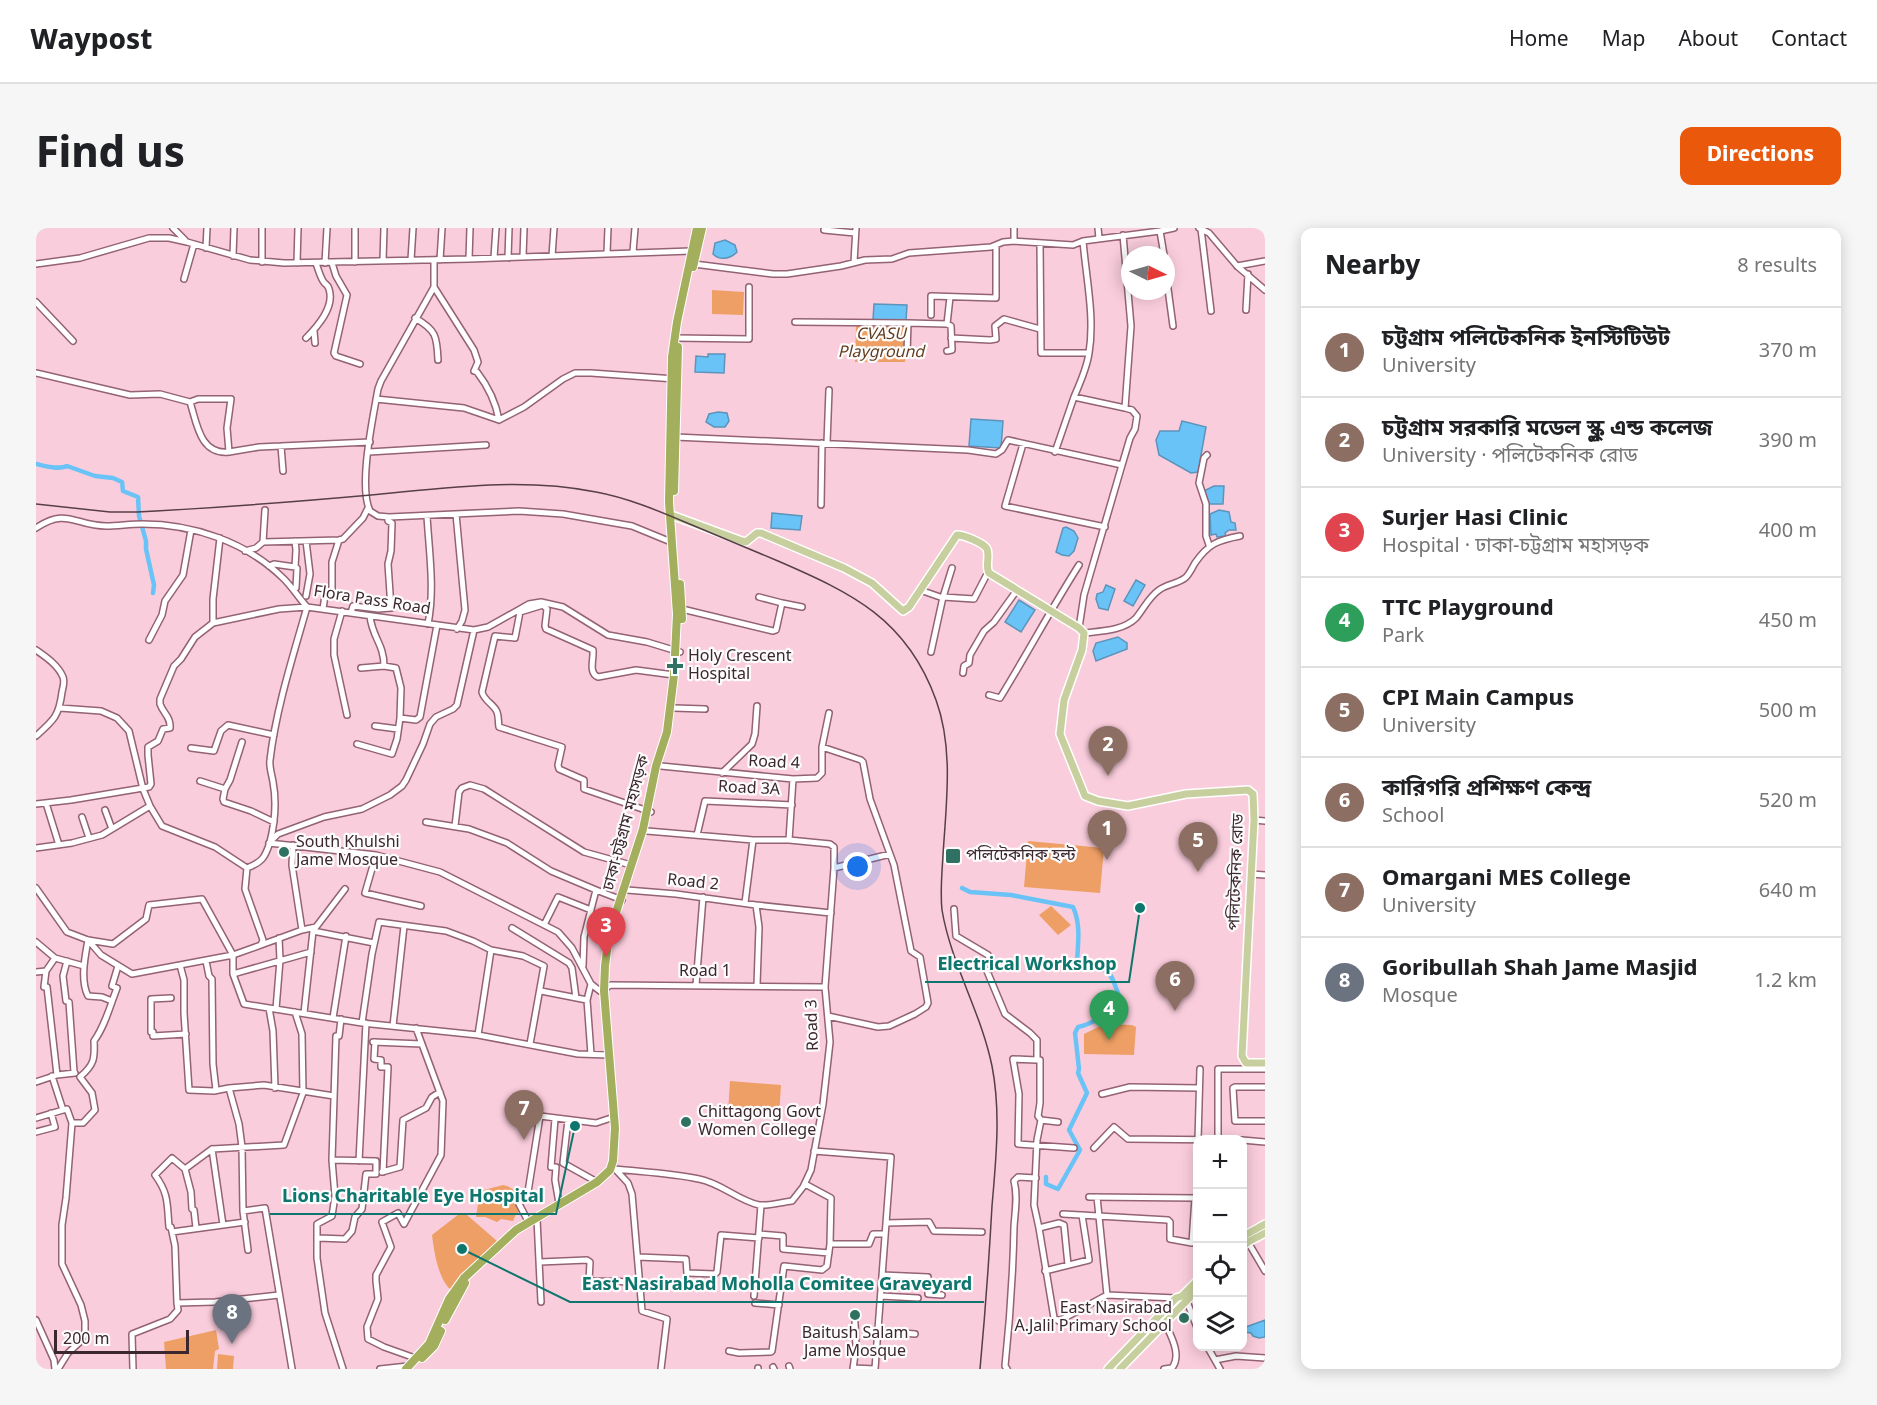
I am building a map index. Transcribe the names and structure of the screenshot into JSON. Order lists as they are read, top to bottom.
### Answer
{
  "streets": {
    "highway": ["ঢাকা-চট্টগ্রাম মহাসড়ক"],
    "main road": ["পলিটেকনিক রোড"],
    "street": [
      "Flora Pass Road",
      "Road 4",
      "Road 3A",
      "Road 2",
      "Road 1",
      "Road 3"
    ]
  },
  "crossings": [
    ["Flora Pass Road", "ঢাকা-চট্টগ্রাম মহাসড়ক"],
    ["Road 4", "ঢাকা-চট্টগ্রাম মহাসড়ক"],
    ["Road 3A", "Road 3"],
    ["ঢাকা-চট্টগ্রাম মহাসড়ক", "Road 2"],
    ["ঢাকা-চট্টগ্রাম মহাসড়ক", "Road 1"],
    ["ঢাকা-চট্টগ্রাম মহাসড়ক", "Road 3"],
    ["Road 2", "Road 3"],
    ["Road 1", "Road 3"]
  ],
  "parks": ["CVASU Playground"],
  "places": {
    "health": ["Holy Crescent Hospital"],
    "other": [
      "South Khulshi Jame Mosque",
      "Electrical Workshop",
      "Chittagong Govt Women College",
      "Lions Charitable Eye Hospital",
      "East Nasirabad Moholla Comitee Graveyard",
      "Baitush Salam Jame Mosque",
      "East Nasirabad A.Jalil Primary School"
    ],
    "transit": ["পলিটেকনিক হল্ট"]
  },
  "scale_bar": "200 m",
  "north": "right",
  "page": {
    "header": "Waypost",
    "nav": [
      "Home",
      "Map",
      "About",
      "Contact"
    ],
    "buttons": "Directions",
    "title": "Find us",
    "heading": ["Nearby", "8 results"],
    "list": [
      {
        "mark": "1",
        "name": "চট্টগ্রাম পলিটেকনিক ইনস্টিটিউট",
        "note": "University",
        "value": "370 m"
      },
      {
        "mark": "2",
        "name": "চট্টগ্রাম সরকারি মডেল স্কুল এন্ড কলেজ",
        "note": "University · পলিটেকনিক রোড",
        "value": "390 m"
      },
      {
        "mark": "3",
        "name": "Surjer Hasi Clinic",
        "note": "Hospital · ঢাকা-চট্টগ্রাম মহাসড়ক",
        "value": "400 m"
      },
      {
        "mark": "4",
        "name": "TTC Playground",
        "note": "Park",
        "value": "450 m"
      },
      {
        "mark": "5",
        "name": "CPI Main Campus",
        "note": "University",
        "value": "500 m"
      },
      {
        "mark": "6",
        "name": "কারিগরি প্রশিক্ষণ কেন্দ্র",
        "note": "School",
        "value": "520 m"
      },
      {
        "mark": "7",
        "name": "Omargani MES College",
        "note": "University",
        "value": "640 m"
      },
      {
        "mark": "8",
        "name": "Goribullah Shah Jame Masjid",
        "note": "Mosque",
        "value": "1.2 km"
      }
    ],
    "pins": [
      "2",
      "1",
      "5",
      "3",
      "6",
      "4",
      "7",
      "8"
    ],
    "map_buttons": ["+", "−"],
    "scale": "200 m"
  }
}
